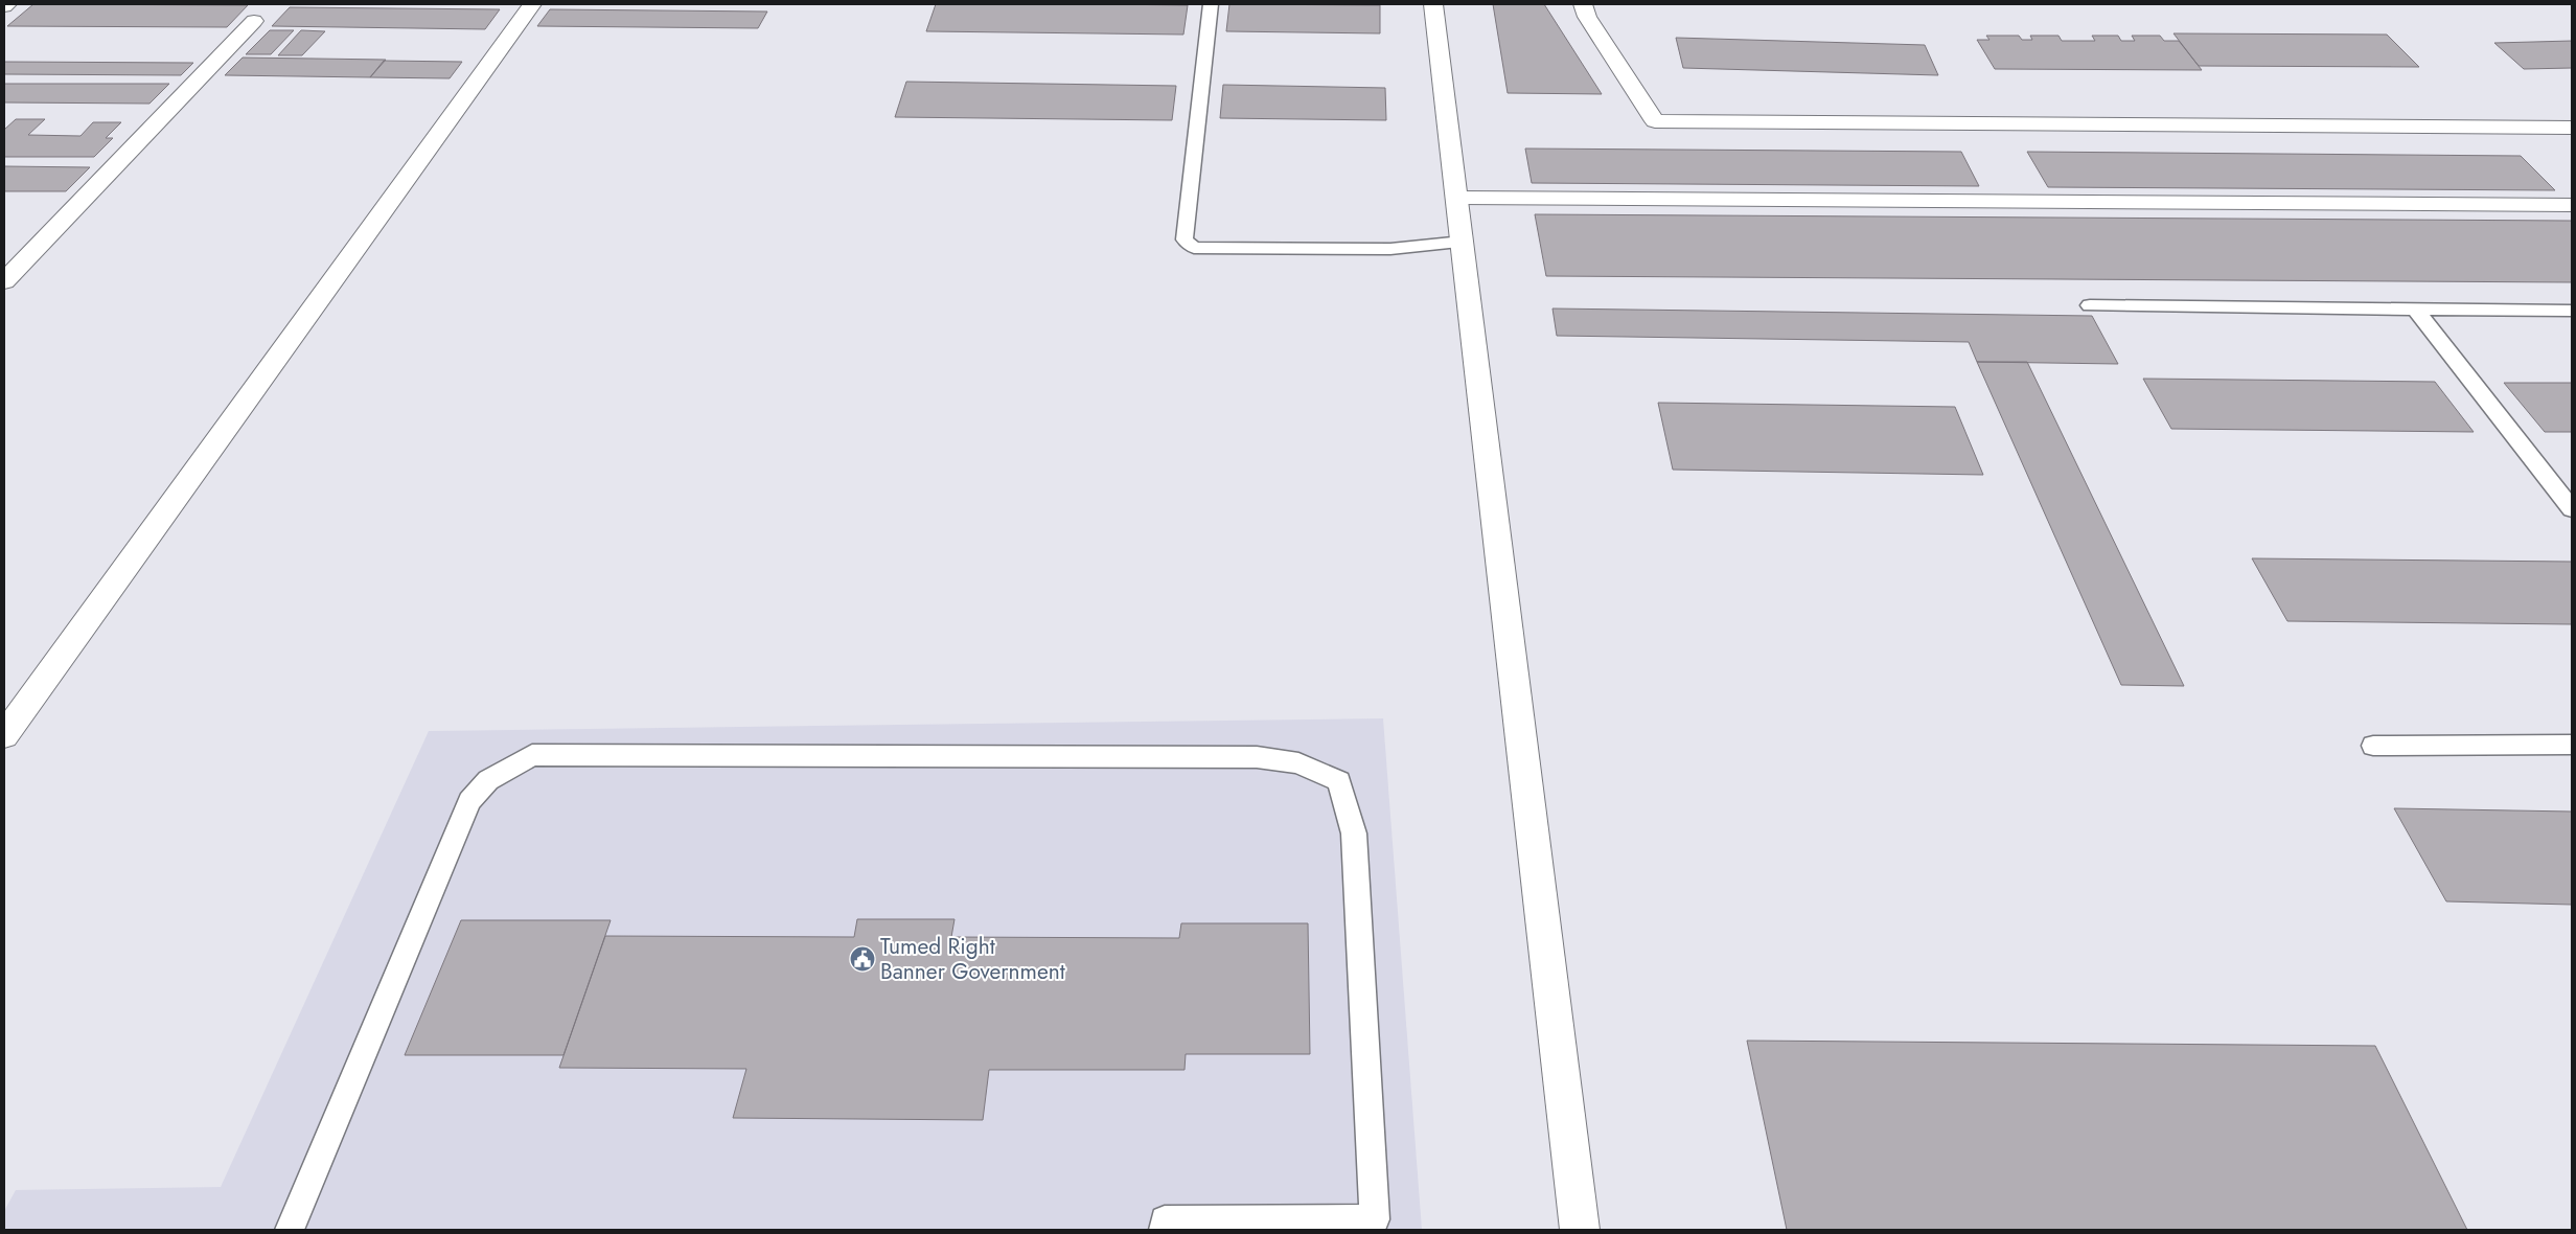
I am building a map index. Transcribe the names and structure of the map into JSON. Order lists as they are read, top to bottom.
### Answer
{
  "places": {
    "public building": ["Tumed Right Banner Government"]
  }
}
